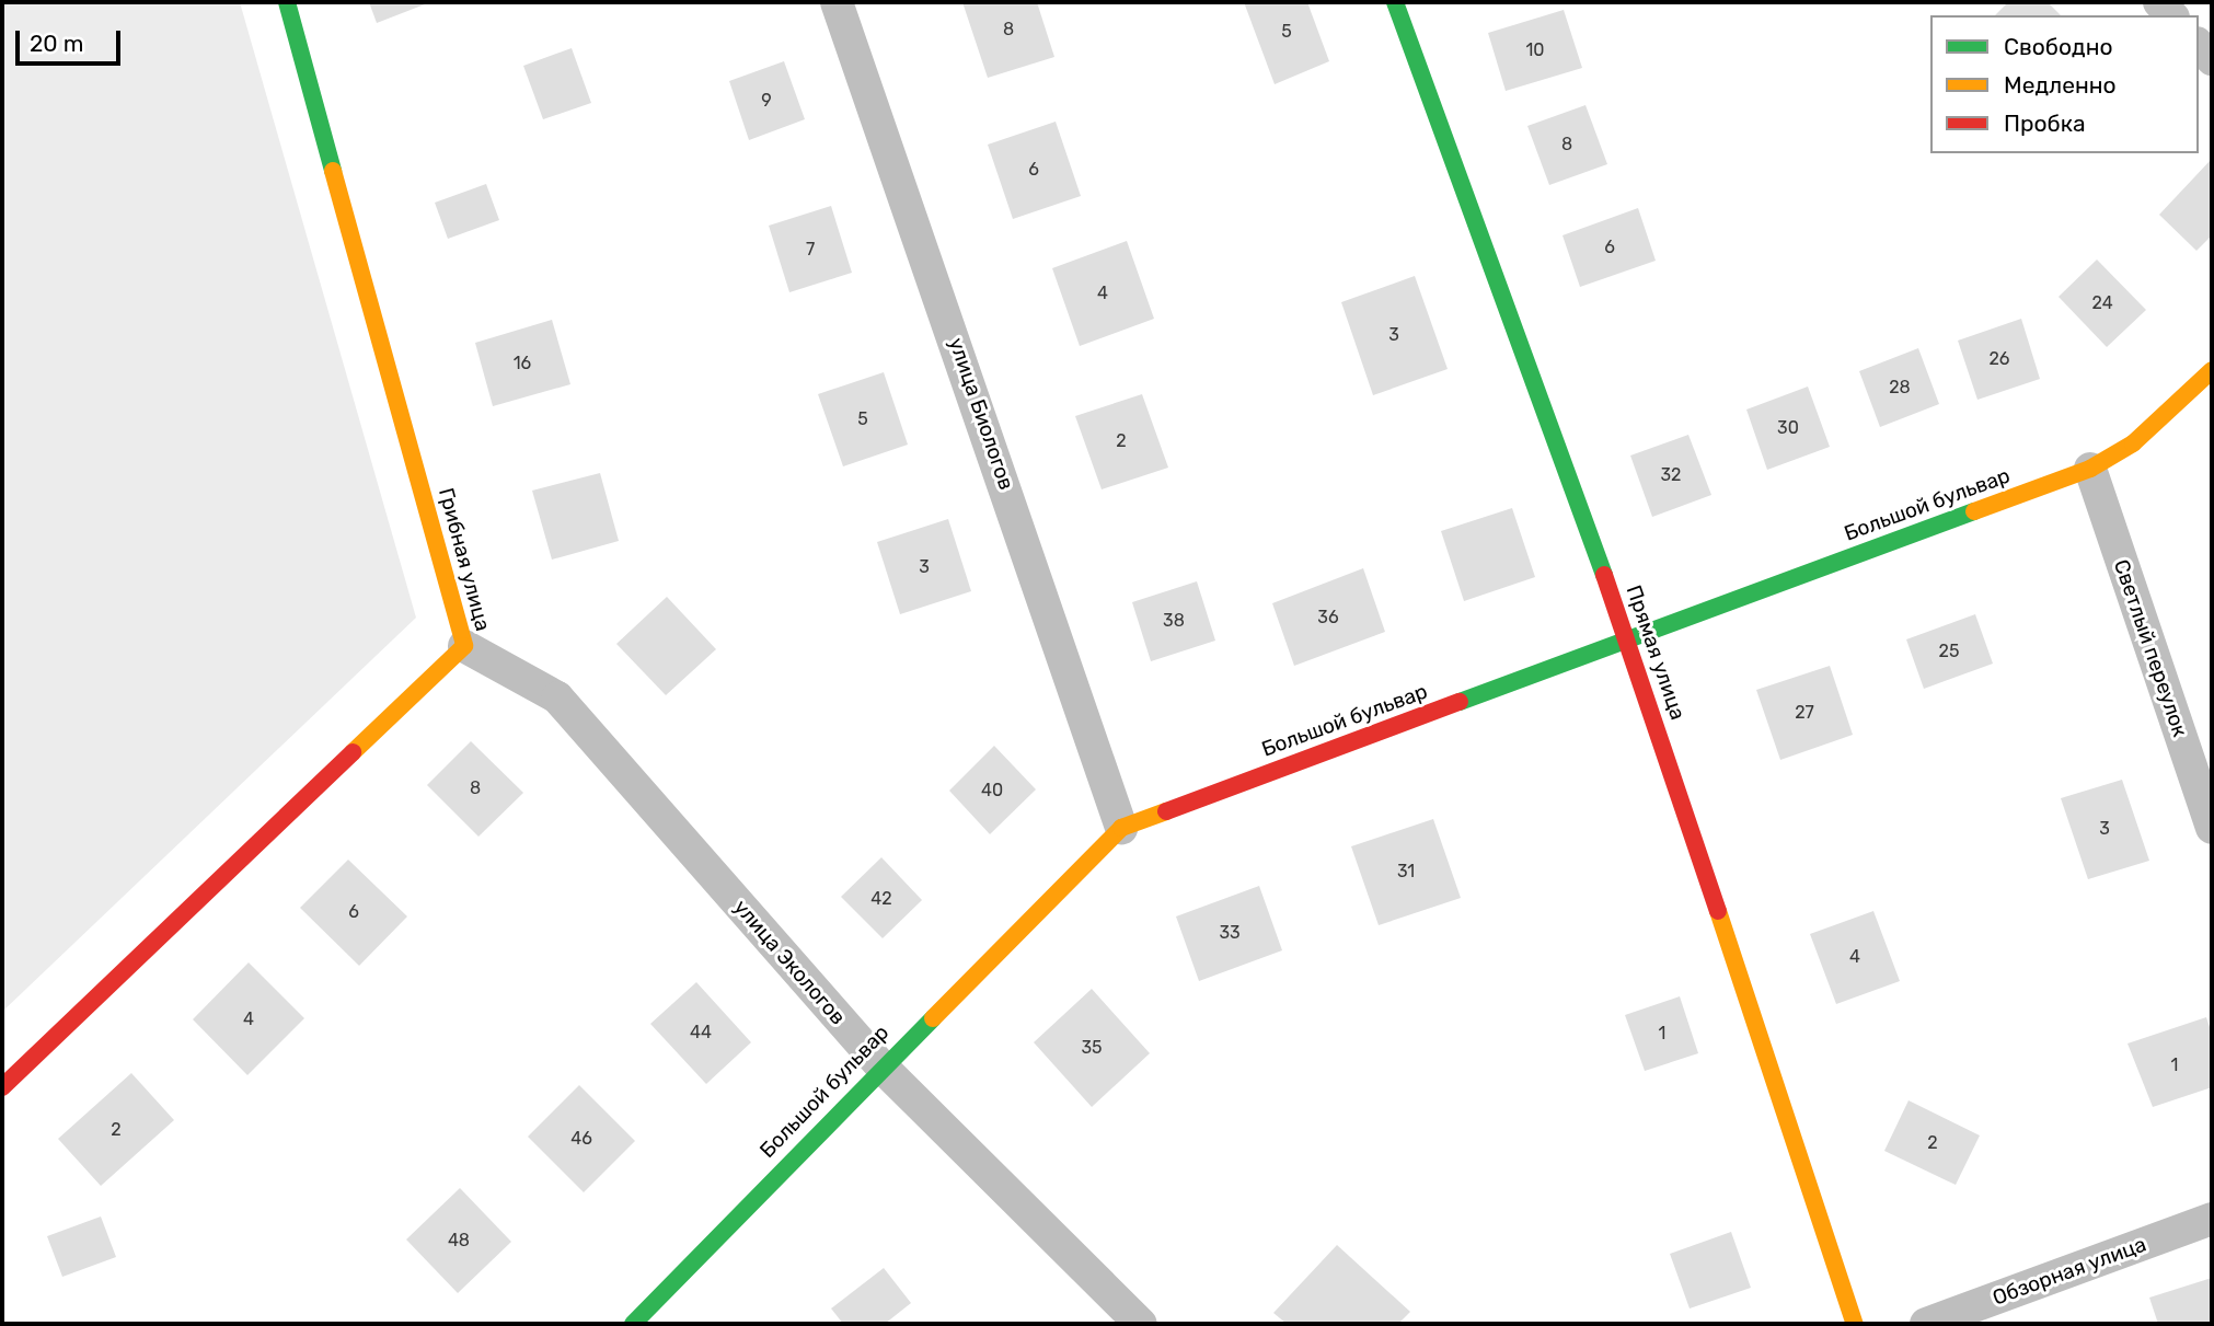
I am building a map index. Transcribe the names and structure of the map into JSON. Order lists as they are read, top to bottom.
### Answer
{
  "streets": {
    "street": [
      "улица Биологов",
      "Большой бульвар",
      "Грибная улица",
      "Светлый переулок",
      "Прямая улица",
      "улица Экологов",
      "Обзорная улица"
    ]
  },
  "crossings": [
    ["улица Биологов", "Большой бульвар"],
    ["Большой бульвар", "Светлый переулок"],
    ["Большой бульвар", "Прямая улица"],
    ["Большой бульвар", "улица Экологов"],
    ["Грибная улица", "улица Экологов"]
  ],
  "house_numbers": [
    "8",
    "5",
    "10",
    "9",
    "8",
    "6",
    "6",
    "7",
    "4",
    "24",
    "3",
    "26",
    "16",
    "28",
    "5",
    "30",
    "2",
    "32",
    "3",
    "36",
    "38",
    "25",
    "27",
    "8",
    "40",
    "3",
    "31",
    "42",
    "6",
    "33",
    "4",
    "4",
    "44",
    "1",
    "35",
    "1",
    "2",
    "46",
    "2",
    "48"
  ],
  "legend": ["Свободно", "Медленно", "Пробка"],
  "scale_bar": "20 m"
}
